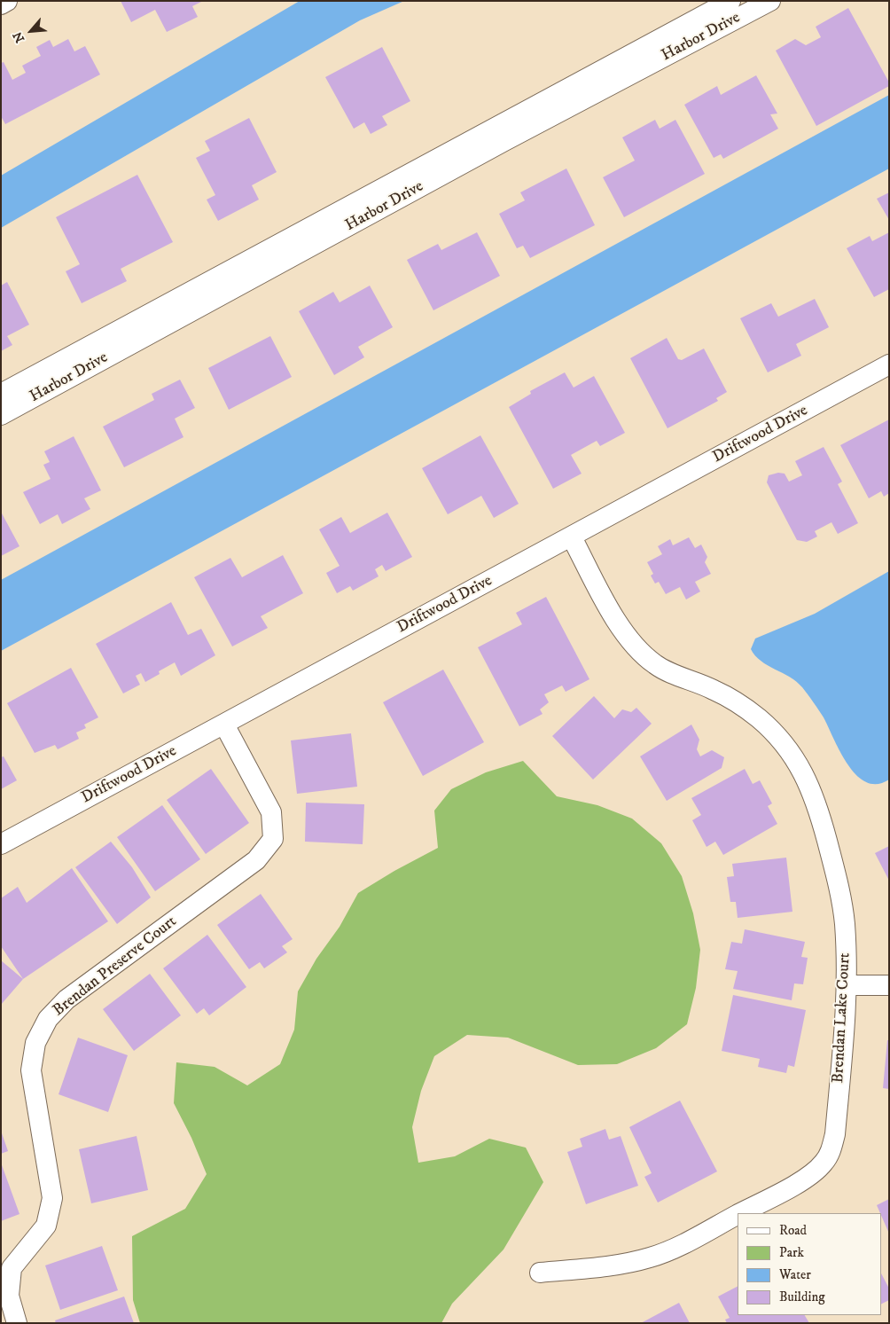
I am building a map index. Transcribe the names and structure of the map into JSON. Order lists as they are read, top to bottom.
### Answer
{
  "streets": {
    "street": [
      "Harbor Drive",
      "Driftwood Drive",
      "Brendan Preserve Court",
      "Brendan Lake Court"
    ]
  },
  "crossings": [
    ["Driftwood Drive", "Brendan Preserve Court"],
    ["Driftwood Drive", "Brendan Lake Court"]
  ],
  "legend": [
    "Road",
    "Park",
    "Water",
    "Building"
  ],
  "north": "bottom left"
}
